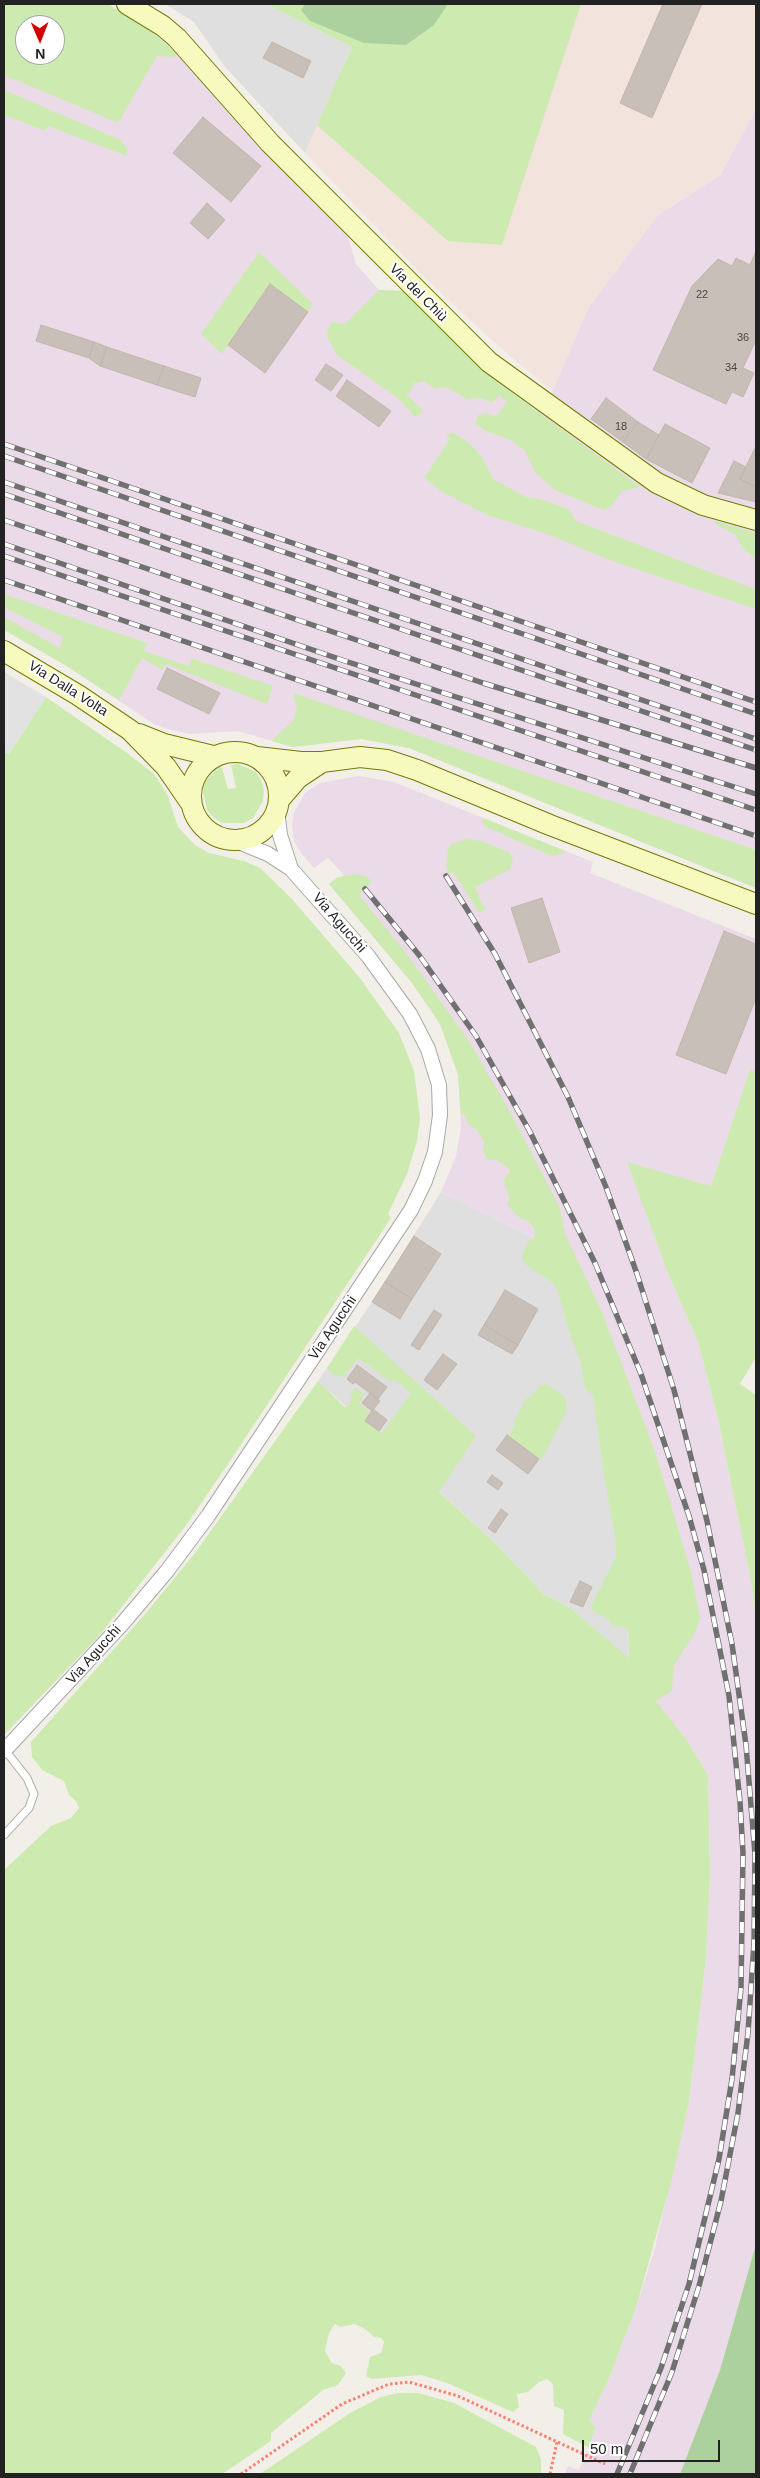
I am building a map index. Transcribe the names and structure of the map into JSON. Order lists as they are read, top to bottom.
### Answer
{
  "streets": {
    "street": ["Via del Chiù", "Via Dalla Volta", "Via Agucchi"]
  },
  "crossings": [
    ["Via Dalla Volta", "Via Agucchi"]
  ],
  "house_numbers": [
    "22",
    "36",
    "34",
    "18"
  ],
  "scale_bar": "50 m",
  "north": "bottom"
}
